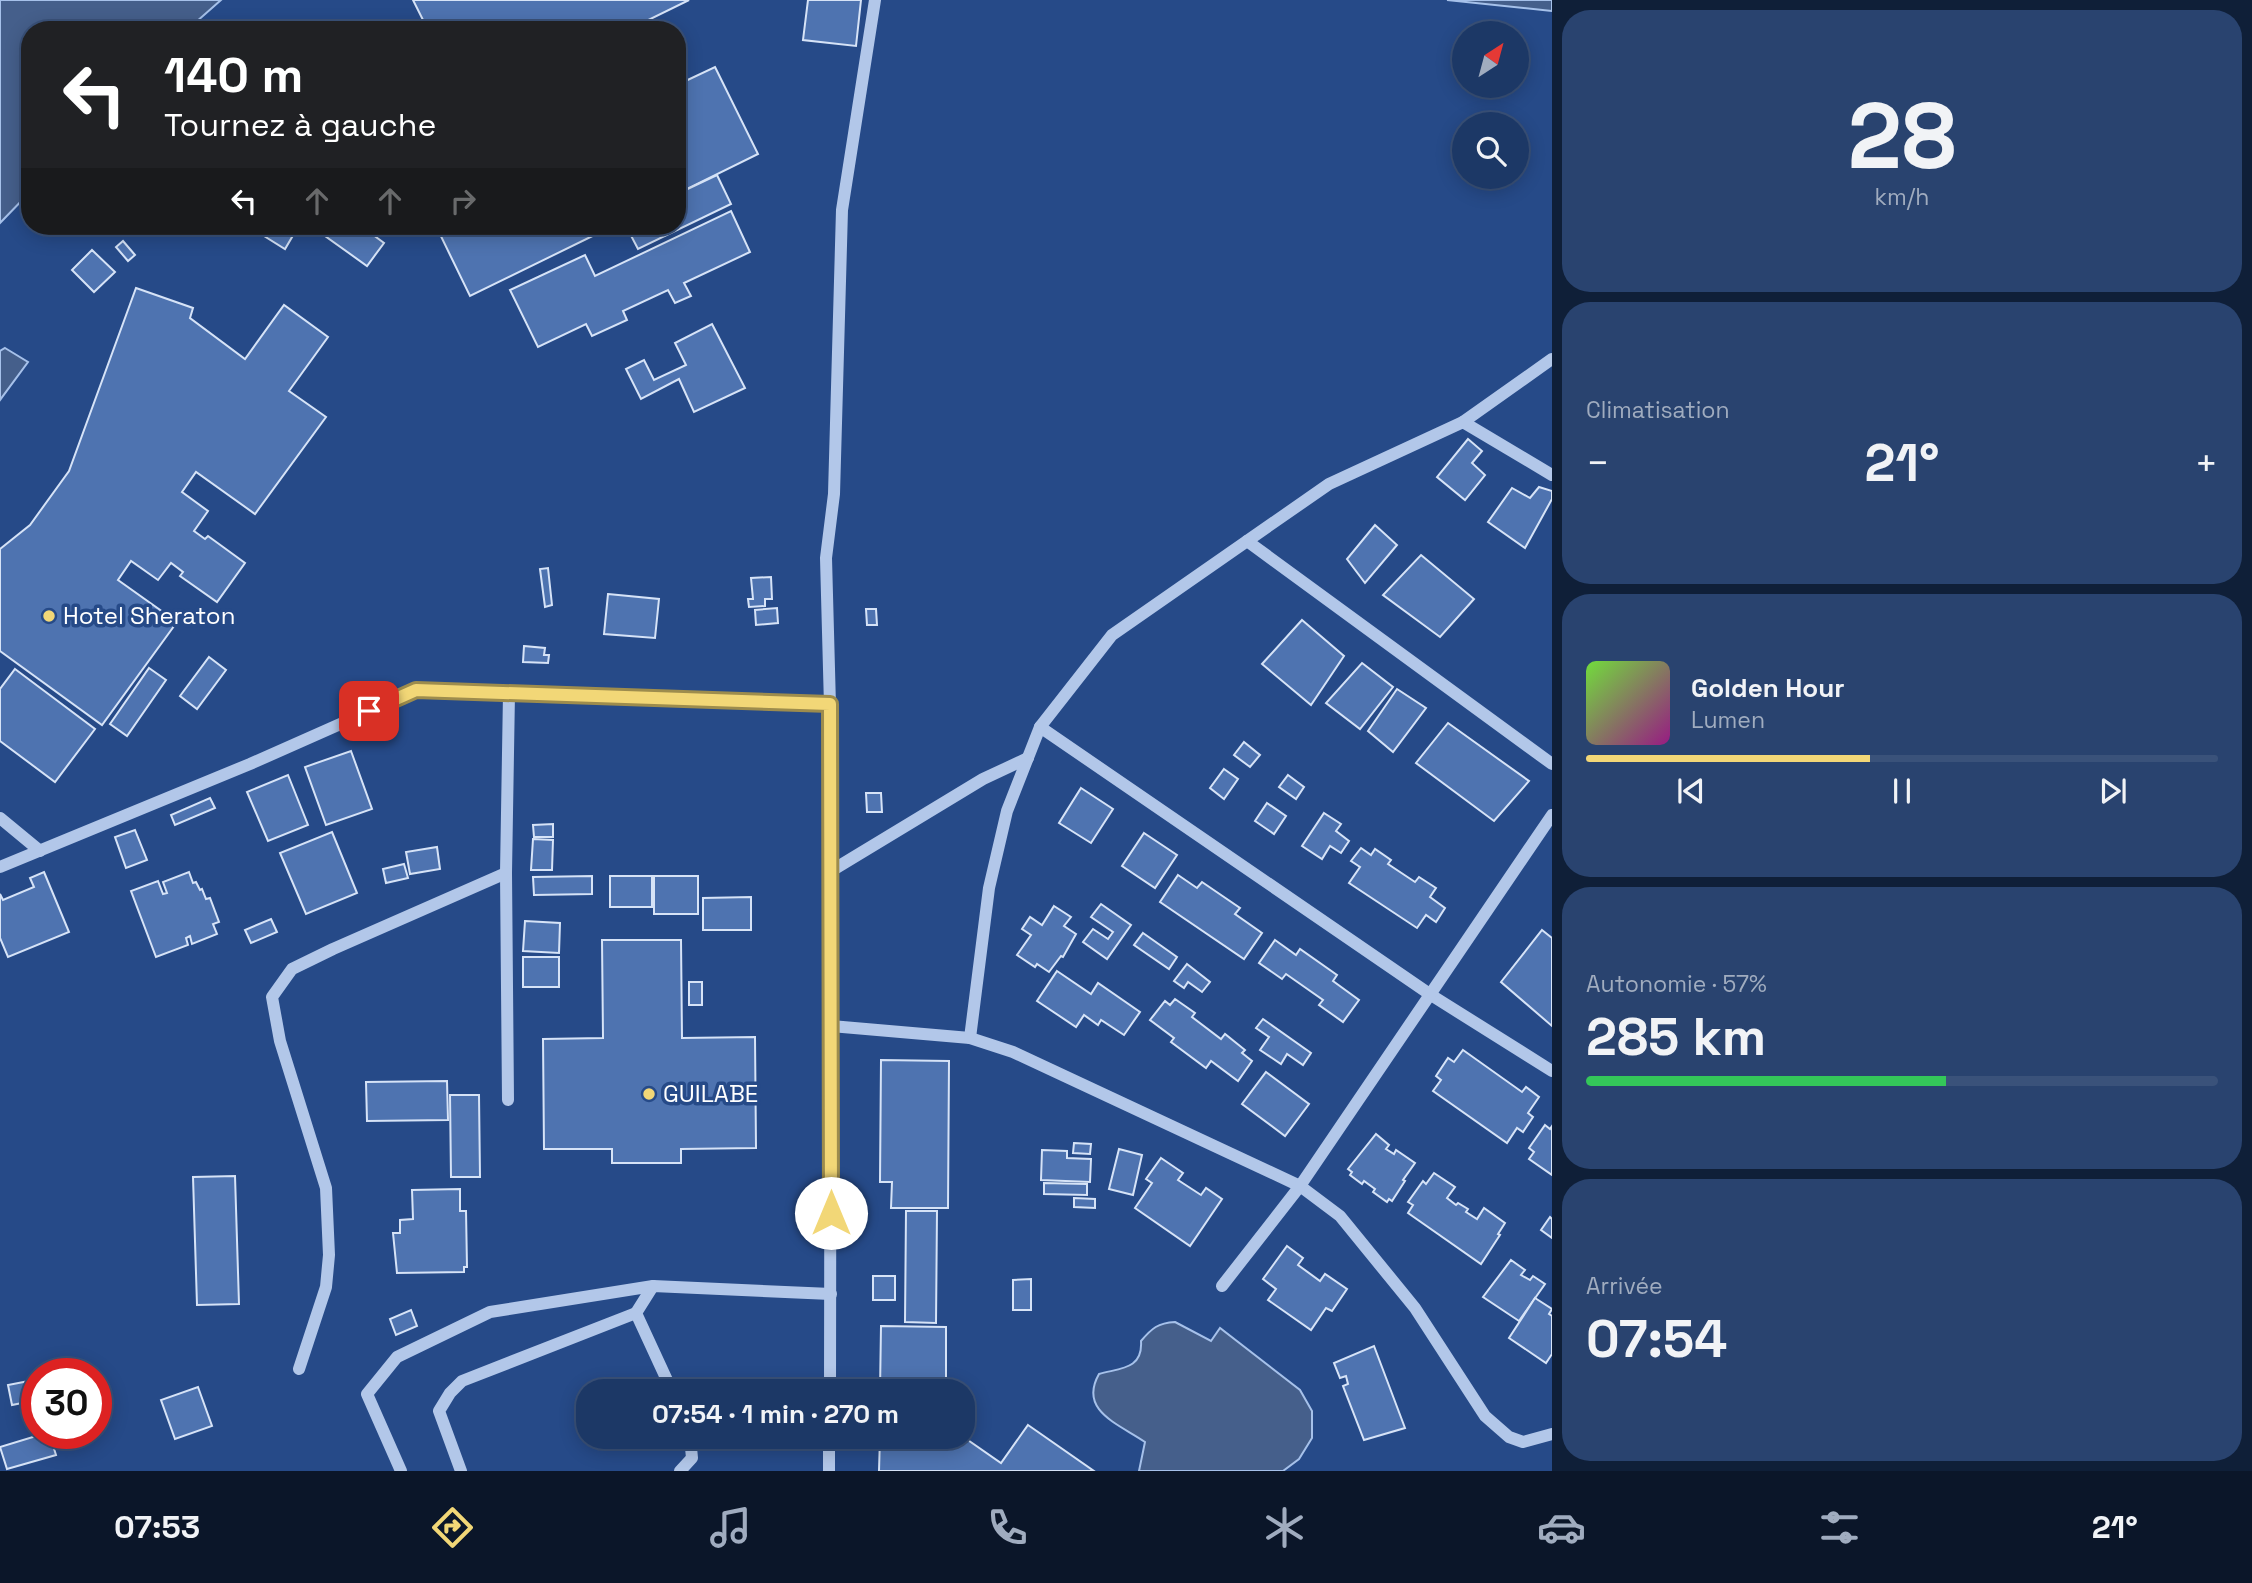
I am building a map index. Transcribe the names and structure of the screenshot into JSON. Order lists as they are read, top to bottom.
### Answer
{
  "places": ["Hotel Sheraton", "GUILABE"],
  "north": "top right",
  "page": {
    "tile": [
      ["28", "km/h"],
      "Climatisation",
      ["Autonomie · 57%", "285 km"],
      ["Arrivée", "07:54"]
    ],
    "turn": ["140 m", "Tournez à gauche"],
    "heat": ["−", "21°", "+"],
    "song": ["Golden Hour", "Lumen"],
    "limit": "30",
    "trip": "07:54 · 1 min · 270 m",
    "tabs": ["07:53", "21°"]
  }
}
